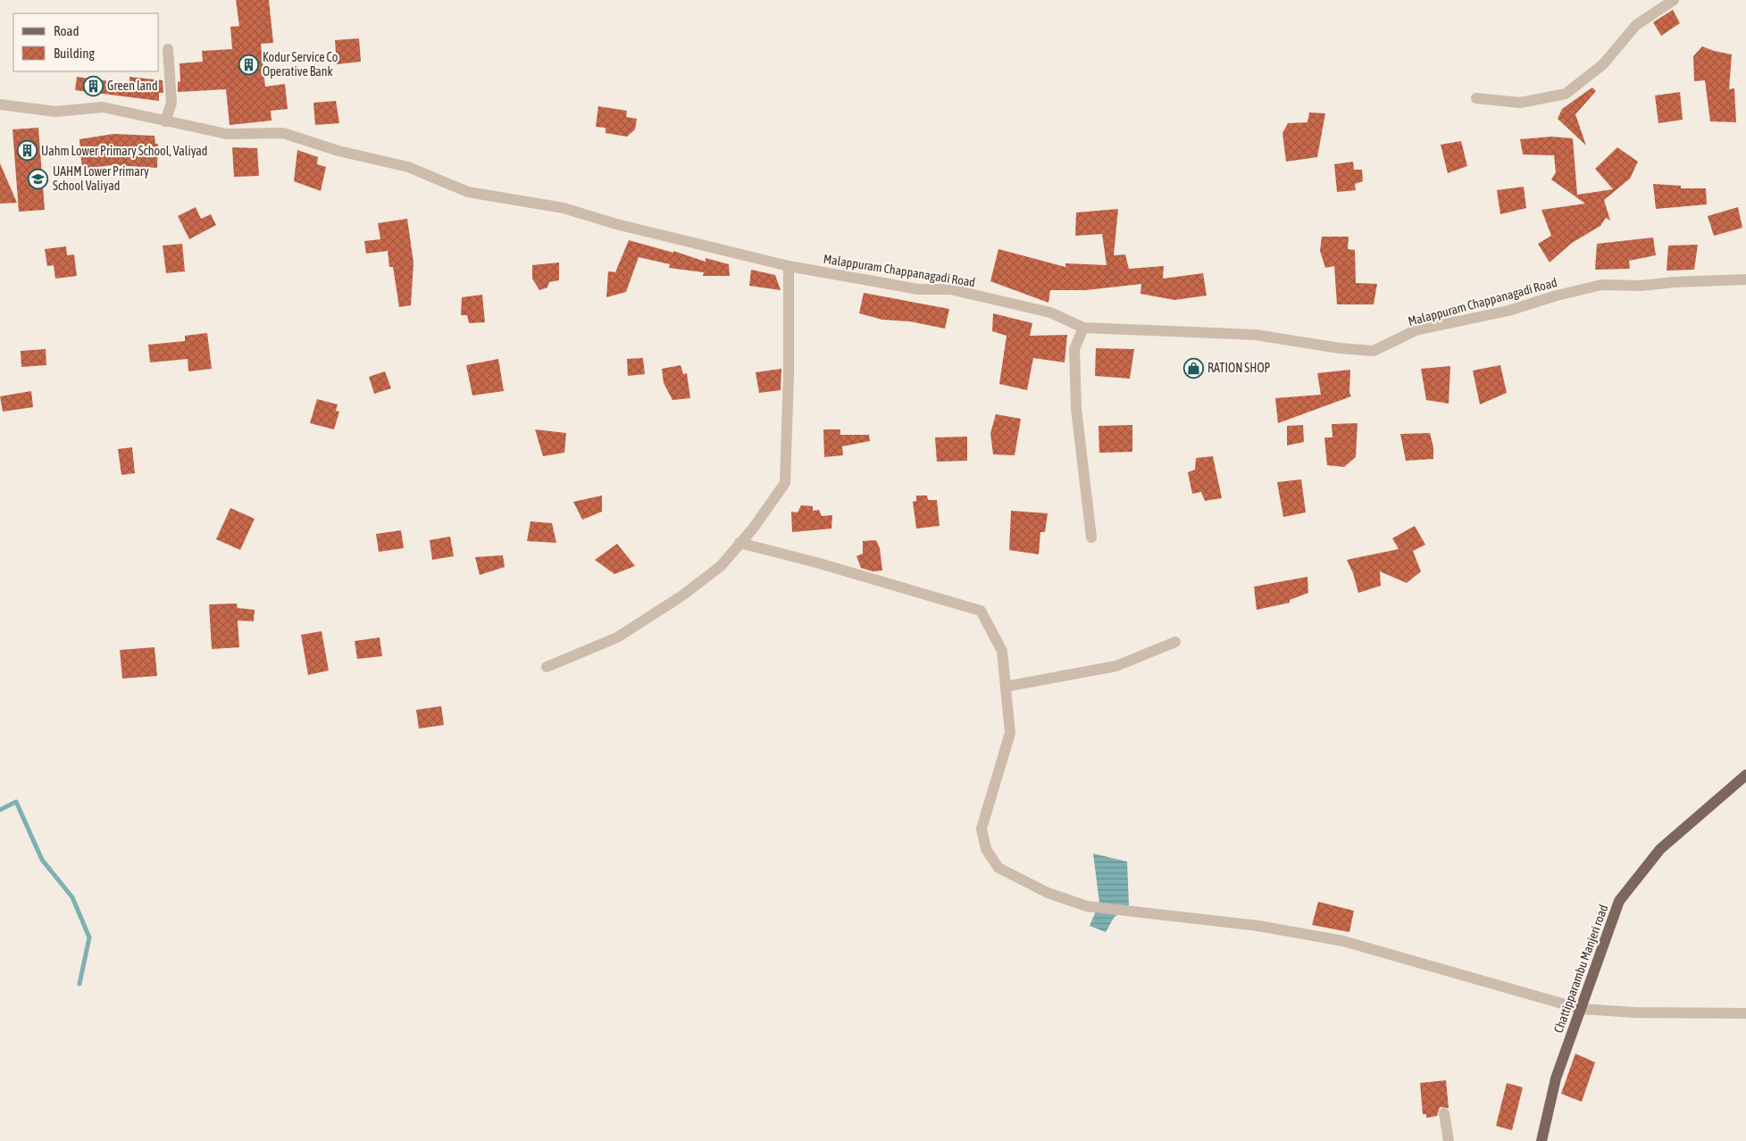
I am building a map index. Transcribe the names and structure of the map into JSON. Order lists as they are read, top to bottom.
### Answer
{
  "streets": {
    "main road": ["Chattipparambu Manjeri road"],
    "street": ["Malappuram Chappanagadi Road"]
  },
  "places": {
    "building": ["Kodur Service Co Operative Bank", "Green land", "Uahm Lower Primary School, Valiyad"],
    "school or university": ["UAHM Lower Primary School Valiyad"],
    "shop": ["RATION SHOP"]
  },
  "legend": ["Road", "Building"]
}
